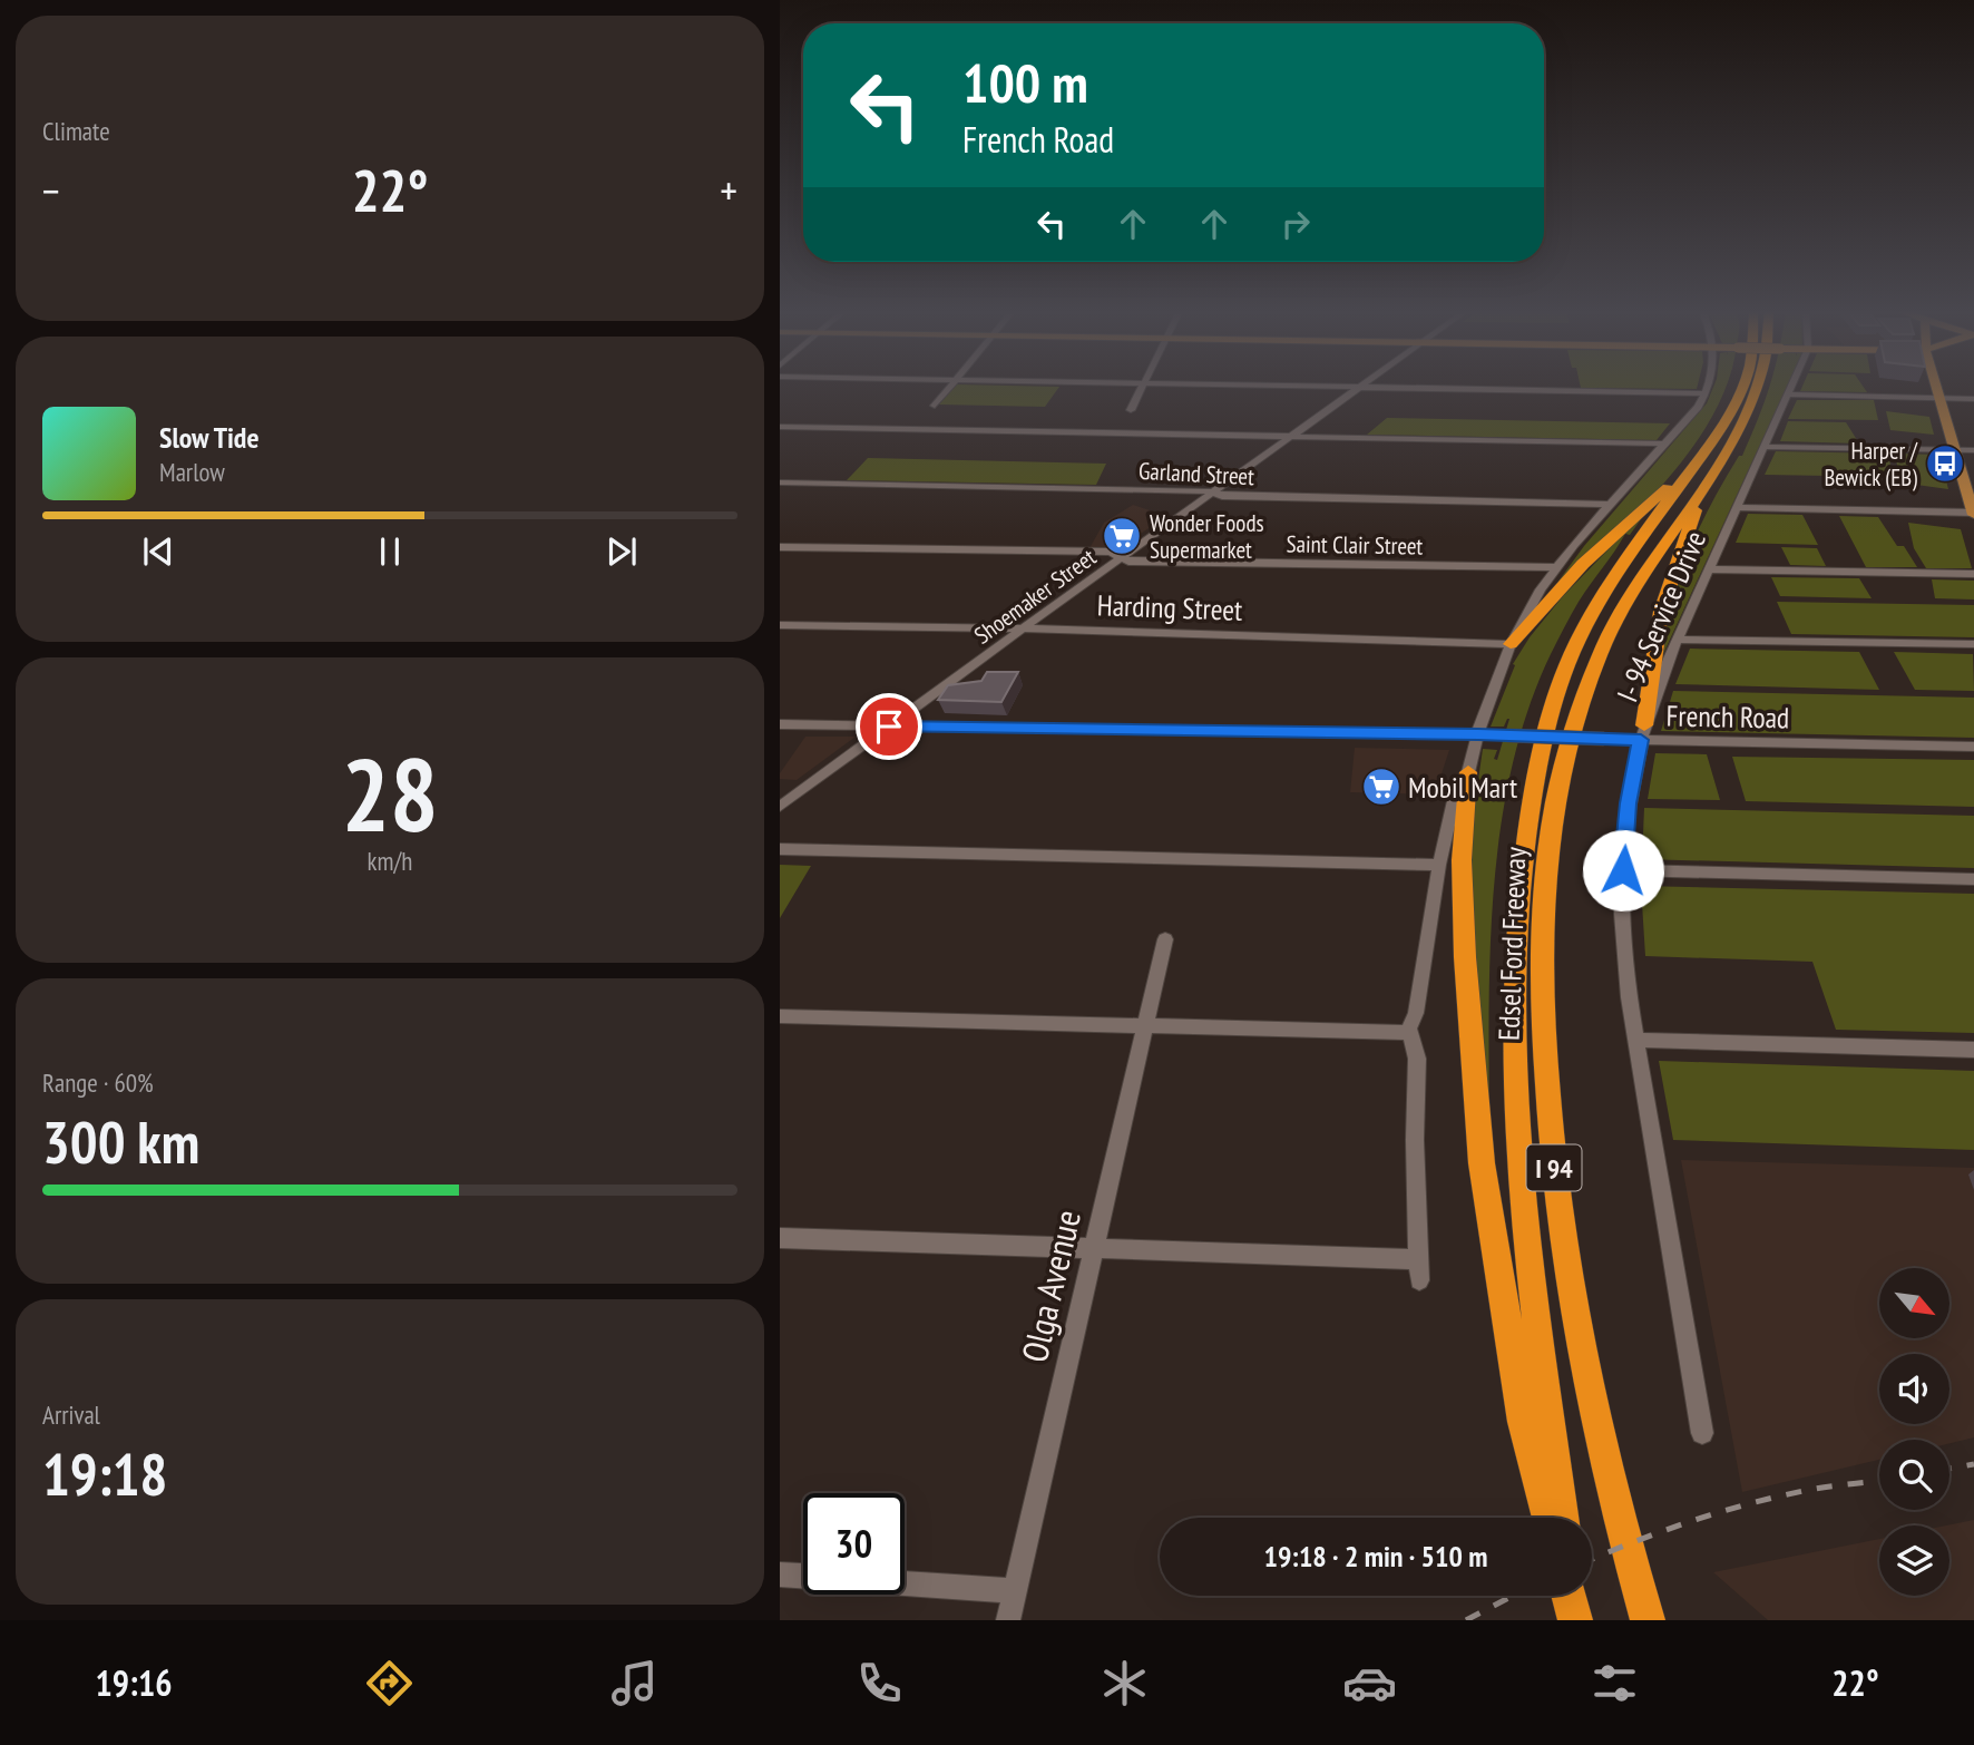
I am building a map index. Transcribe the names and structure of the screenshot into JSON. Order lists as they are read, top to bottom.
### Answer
{
  "streets": {
    "highway": ["Edsel Ford Freeway", "I 94"],
    "street": [
      "Garland Street",
      "Saint Clair Street",
      "Shoemaker Street",
      "Harding Street",
      "I- 94 Service Drive",
      "French Road",
      "Olga Avenue"
    ]
  },
  "crossings": [
    ["Garland Street", "Shoemaker Street"],
    ["Saint Clair Street", "Shoemaker Street"],
    ["Shoemaker Street", "Harding Street"],
    ["Shoemaker Street", "French Road"],
    ["I- 94 Service Drive", "French Road"]
  ],
  "places": {
    "bus stop": ["Harper / Bewick (EB)"],
    "supermarket": ["Wonder Foods Supermarket", "Mobil Mart"]
  },
  "north": "bottom right",
  "page": {
    "tile": [
      "Climate",
      ["28", "km/h"],
      ["Range · 60%", "300 km"],
      ["Arrival", "19:18"]
    ],
    "turn": ["100 m", "French Road"],
    "heat": ["−", "22°", "+"],
    "song": ["Slow Tide", "Marlow"],
    "limit": "30",
    "trip": "19:18 · 2 min · 510 m",
    "tabs": ["19:16", "22°"]
  }
}
